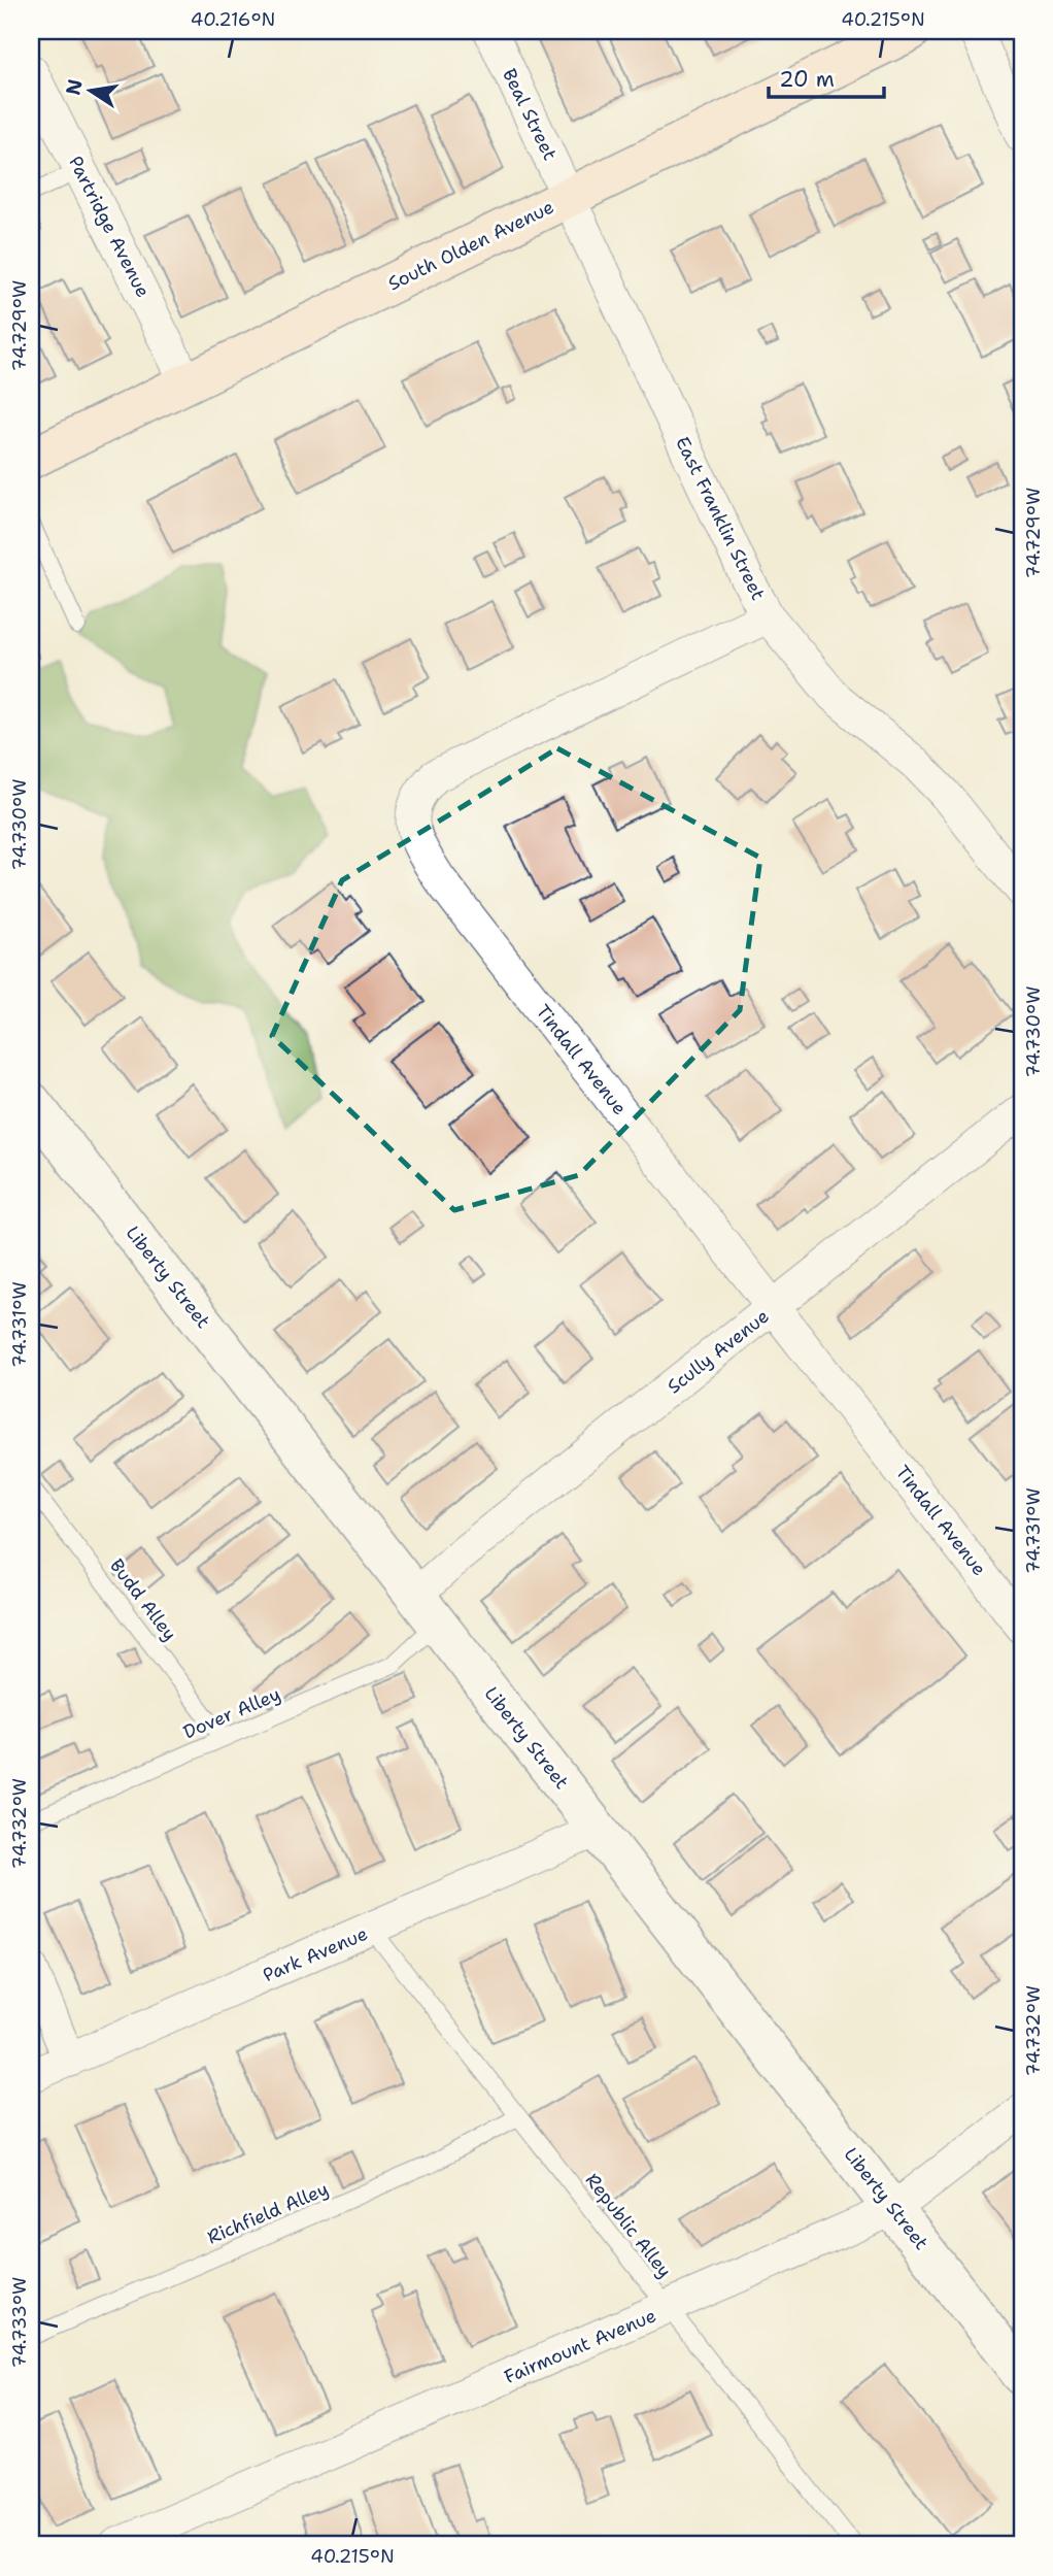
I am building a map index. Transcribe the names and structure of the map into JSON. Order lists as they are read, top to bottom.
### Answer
{
  "streets": {
    "main road": ["South Olden Avenue"],
    "street": [
      "Beal Street",
      "Partridge Avenue",
      "East Franklin Street",
      "Tindall Avenue",
      "Liberty Street",
      "Scully Avenue",
      "Park Avenue",
      "Fairmount Avenue"
    ],
    "lane": [
      "Budd Alley",
      "Dover Alley",
      "Richfield Alley",
      "Republic Alley"
    ]
  },
  "crossings": [
    ["Beal Street", "South Olden Avenue"],
    ["Beal Street", "East Franklin Street"],
    ["Partridge Avenue", "South Olden Avenue"],
    ["South Olden Avenue", "East Franklin Street"],
    ["East Franklin Street", "Tindall Avenue"],
    ["Tindall Avenue", "Scully Avenue"],
    ["Liberty Street", "Scully Avenue"],
    ["Liberty Street", "Dover Alley"],
    ["Liberty Street", "Park Avenue"],
    ["Liberty Street", "Fairmount Avenue"],
    ["Scully Avenue", "Dover Alley"],
    ["Budd Alley", "Dover Alley"],
    ["Park Avenue", "Republic Alley"],
    ["Richfield Alley", "Republic Alley"],
    ["Republic Alley", "Fairmount Avenue"]
  ],
  "scale_bar": "20 m",
  "north": "left",
  "coordinates": [
    "40.216°N",
    "40.215°N",
    "74.729°W",
    "74.730°W",
    "74.731°W",
    "74.732°W",
    "74.733°W"
  ]
}
